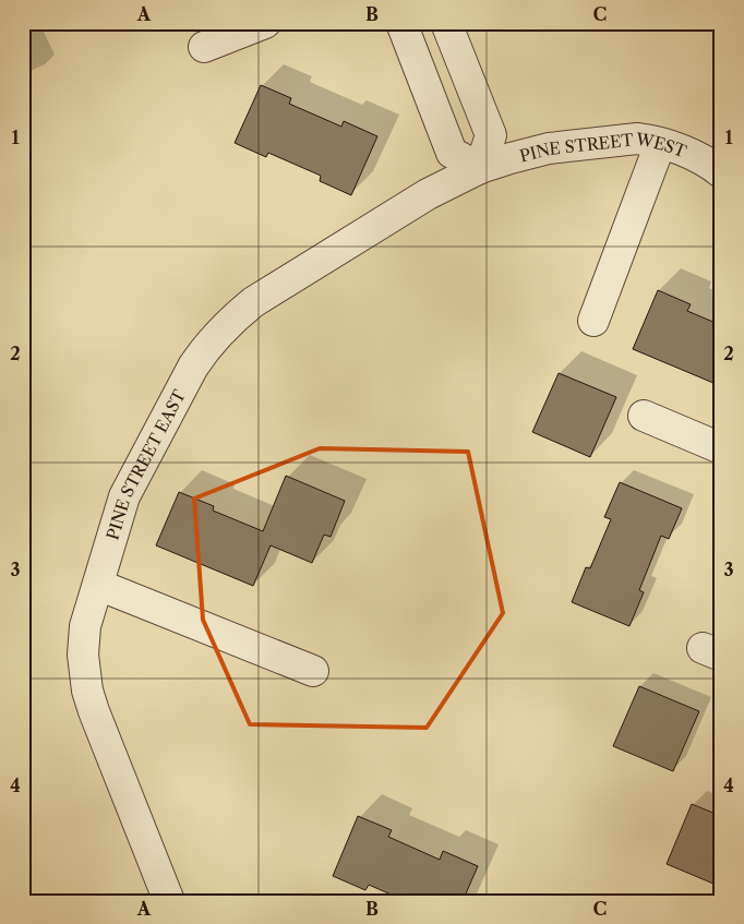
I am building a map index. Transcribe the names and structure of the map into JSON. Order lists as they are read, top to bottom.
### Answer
{
  "streets": {
    "street": ["PINE STREET WEST", "PINE STREET EAST"]
  },
  "crossings": [
    ["PINE STREET WEST", "PINE STREET EAST"]
  ],
  "grid": {
    "columns": ["A", "B", "C"],
    "rows": [
      "1",
      "2",
      "3",
      "4"
    ]
  }
}
